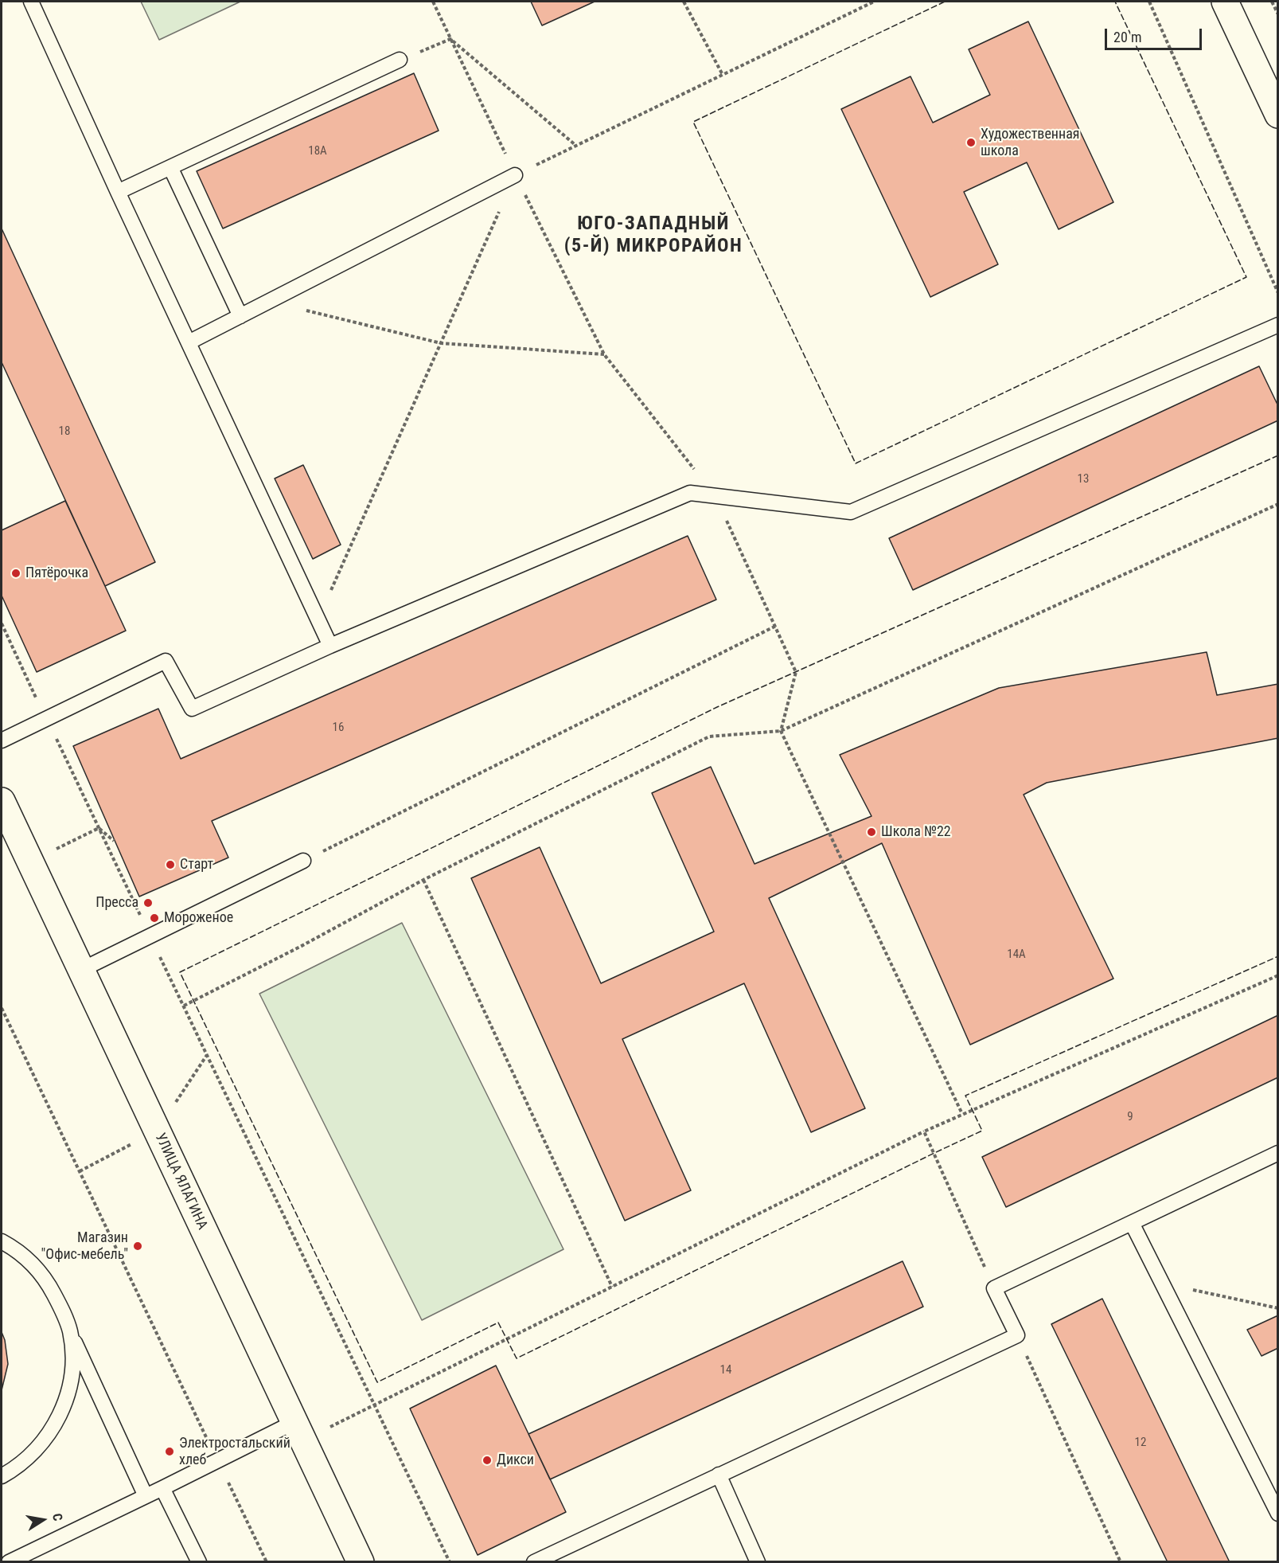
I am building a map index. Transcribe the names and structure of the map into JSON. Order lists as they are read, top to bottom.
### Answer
{
  "streets": {
    "street": ["УЛИЦА ЯЛАГИНА"]
  },
  "districts": ["ЮГО-ЗАПАДНЫЙ (5-Й) МИКРОРАЙОН"],
  "places": [
    "Художественная школа",
    "Пятёрочка",
    "Школа №22",
    "Старт",
    "Пресса",
    "Мороженое",
    "Магазин \"Офис-мебель\"",
    "Электростальский хлеб",
    "Дикси"
  ],
  "house_numbers": [
    "18А",
    "18",
    "13",
    "16",
    "14А",
    "9",
    "14",
    "12"
  ],
  "scale_bar": "20 m",
  "north": "right"
}
